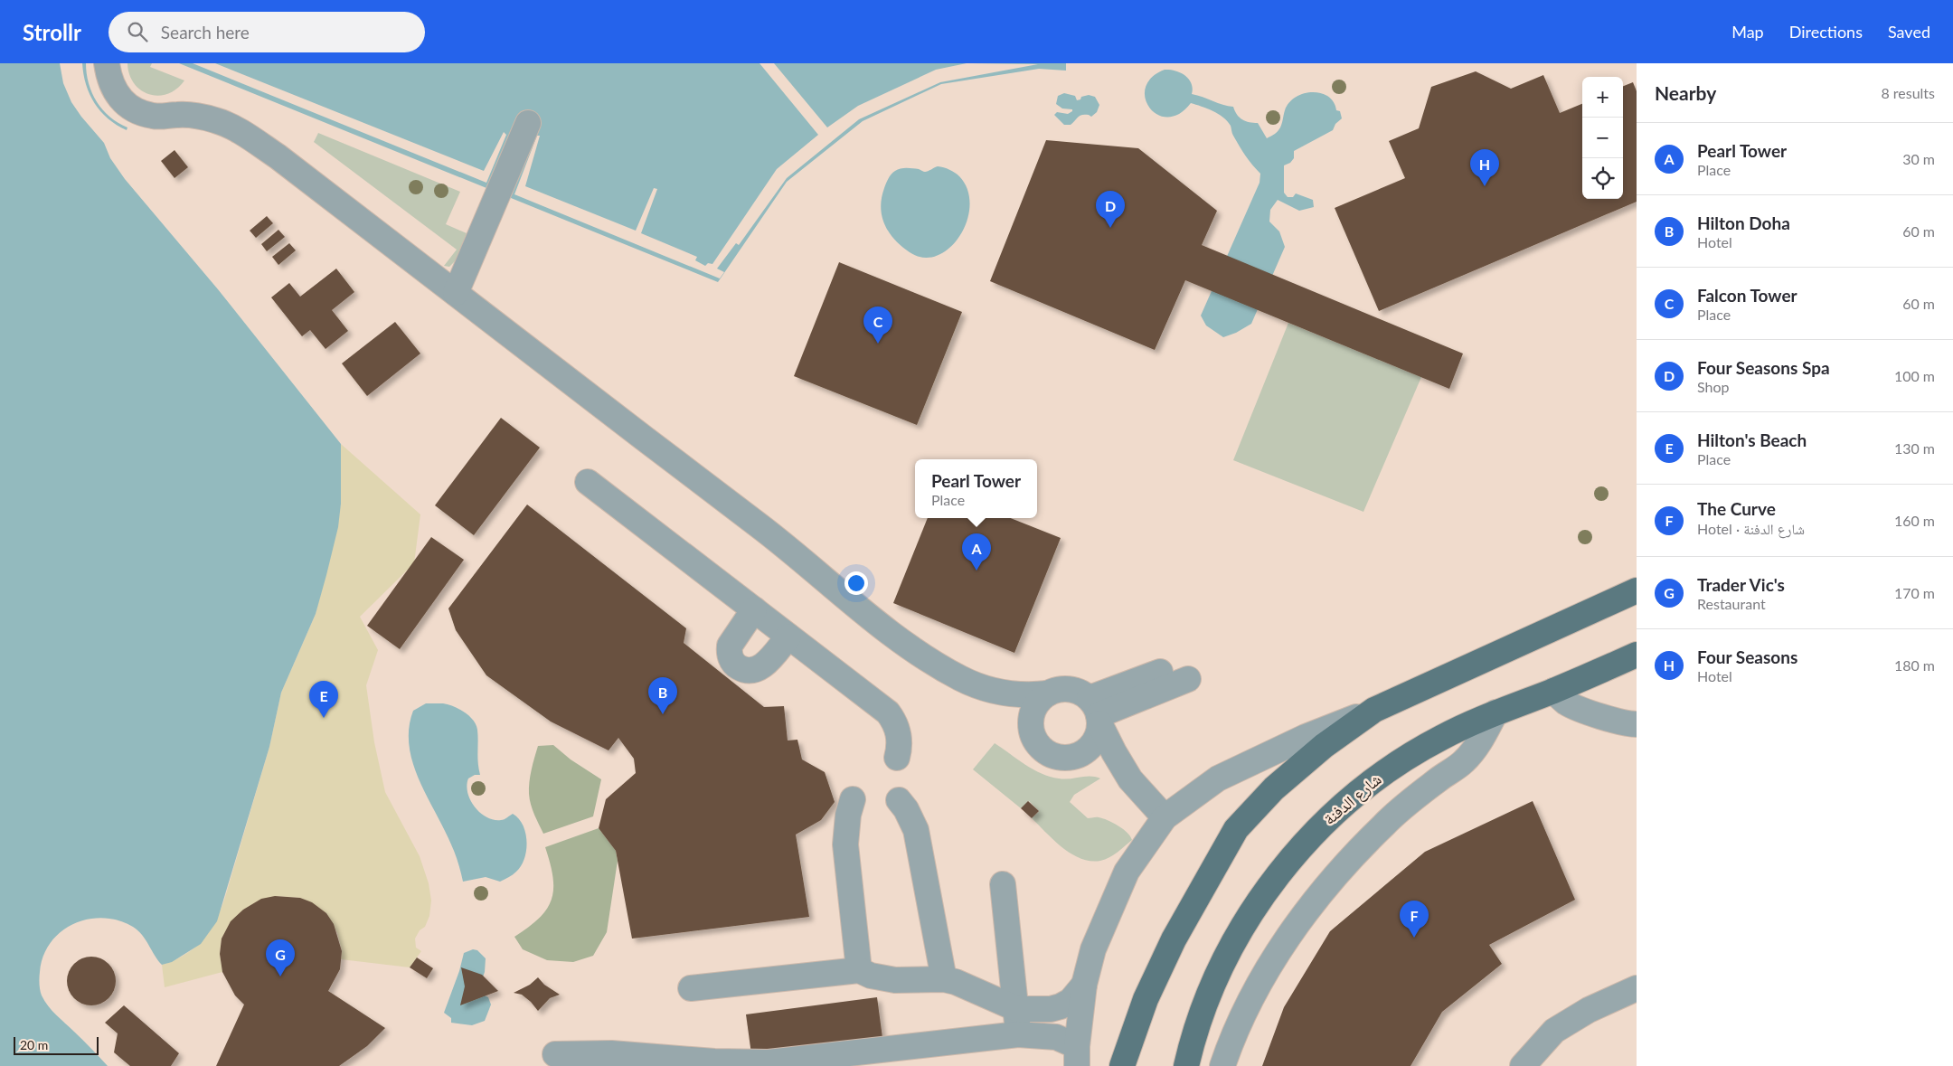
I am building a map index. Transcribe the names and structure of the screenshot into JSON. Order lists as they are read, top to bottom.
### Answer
{
  "streets": {
    "main road": ["شارع الدفنة"]
  },
  "scale_bar": "20 m",
  "page": {
    "header": "Strollr",
    "search": "Search here",
    "nav": ["Map", "Directions", "Saved"],
    "heading": ["Nearby", "8 results"],
    "map_buttons": ["+", "−"],
    "list": [
      {
        "mark": "A",
        "name": "Pearl Tower",
        "note": "Place",
        "value": "30 m"
      },
      {
        "mark": "B",
        "name": "Hilton Doha",
        "note": "Hotel",
        "value": "60 m"
      },
      {
        "mark": "C",
        "name": "Falcon Tower",
        "note": "Place",
        "value": "60 m"
      },
      {
        "mark": "D",
        "name": "Four Seasons Spa",
        "note": "Shop",
        "value": "100 m"
      },
      {
        "mark": "E",
        "name": "Hilton's Beach",
        "note": "Place",
        "value": "130 m"
      },
      {
        "mark": "F",
        "name": "The Curve",
        "note": "Hotel · شارع الدفنة",
        "value": "160 m"
      },
      {
        "mark": "G",
        "name": "Trader Vic's",
        "note": "Restaurant",
        "value": "170 m"
      },
      {
        "mark": "H",
        "name": "Four Seasons",
        "note": "Hotel",
        "value": "180 m"
      }
    ],
    "pins": [
      "H",
      "D",
      "C",
      "A",
      "B",
      "E",
      "F",
      "G"
    ],
    "popup": ["Pearl Tower", "Place"],
    "scale": "20 m"
  }
}
